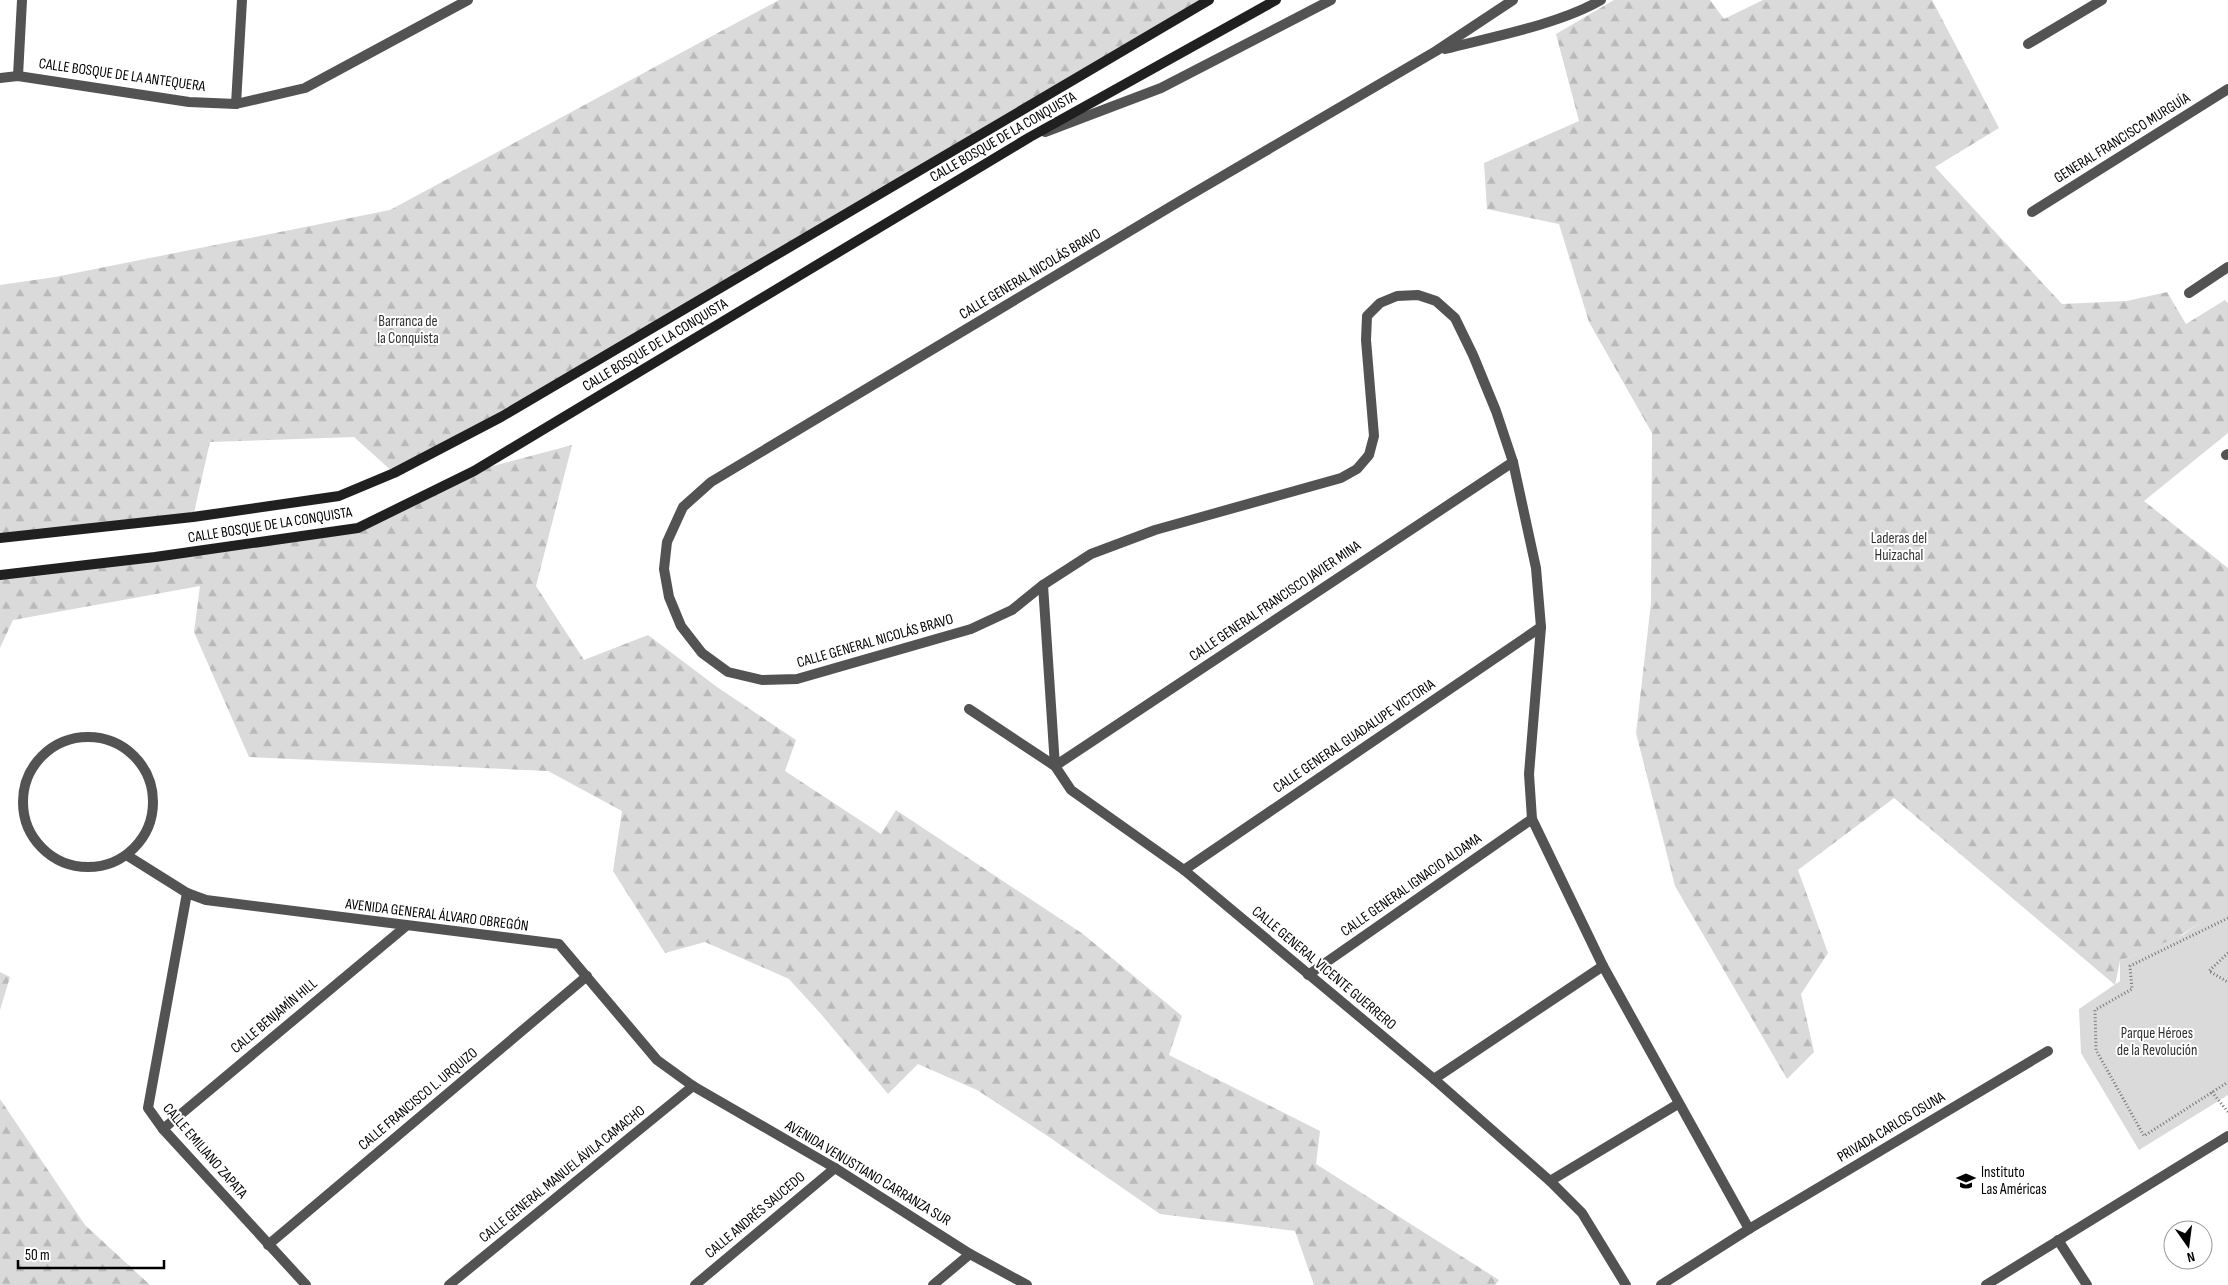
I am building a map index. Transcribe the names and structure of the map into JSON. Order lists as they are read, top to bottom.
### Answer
{
  "streets": {
    "main road": ["CALLE BOSQUE DE LA CONQUISTA"],
    "street": [
      "CALLE BOSQUE DE LA ANTEQUERA",
      "GENERAL FRANCISCO MURGUÍA",
      "CALLE GENERAL NICOLÁS BRAVO",
      "CALLE GENERAL FRANCISCO JAVIER MINA",
      "CALLE GENERAL GUADALUPE VICTORIA",
      "CALLE GENERAL IGNACIO ALDAMA",
      "AVENIDA GENERAL ÁLVARO OBREGÓN",
      "CALLE GENERAL VICENTE GUERRERO",
      "CALLE BENJAMÍN HILL",
      "CALLE FRANCISCO L. URQUIZO",
      "PRIVADA CARLOS OSUNA",
      "CALLE EMILIANO ZAPATA",
      "AVENIDA VENUSTIANO CARRANZA SUR",
      "CALLE GENERAL MANUEL ÁVILA CAMACHO",
      "CALLE ANDRÉS SAUCEDO"
    ]
  },
  "crossings": [
    ["CALLE GENERAL NICOLÁS BRAVO", "CALLE GENERAL FRANCISCO JAVIER MINA"],
    ["CALLE GENERAL FRANCISCO JAVIER MINA", "CALLE GENERAL VICENTE GUERRERO"],
    ["CALLE GENERAL GUADALUPE VICTORIA", "CALLE GENERAL VICENTE GUERRERO"],
    ["CALLE GENERAL IGNACIO ALDAMA", "CALLE GENERAL VICENTE GUERRERO"],
    ["AVENIDA GENERAL ÁLVARO OBREGÓN", "CALLE BENJAMÍN HILL"],
    ["AVENIDA GENERAL ÁLVARO OBREGÓN", "CALLE FRANCISCO L. URQUIZO"],
    ["AVENIDA GENERAL ÁLVARO OBREGÓN", "CALLE EMILIANO ZAPATA"],
    ["AVENIDA GENERAL ÁLVARO OBREGÓN", "AVENIDA VENUSTIANO CARRANZA SUR"],
    ["AVENIDA GENERAL ÁLVARO OBREGÓN", "CALLE GENERAL MANUEL ÁVILA CAMACHO"],
    ["CALLE BENJAMÍN HILL", "CALLE EMILIANO ZAPATA"],
    ["CALLE FRANCISCO L. URQUIZO", "CALLE EMILIANO ZAPATA"],
    ["AVENIDA VENUSTIANO CARRANZA SUR", "CALLE GENERAL MANUEL ÁVILA CAMACHO"],
    ["AVENIDA VENUSTIANO CARRANZA SUR", "CALLE ANDRÉS SAUCEDO"]
  ],
  "parks": ["Barranca de la Conquista", "Laderas del Huizachal", "Parque Héroes de la Revolución"],
  "places": {
    "school or university": ["Instituto Las Américas"]
  },
  "scale_bar": "50 m",
  "north": "bottom"
}
